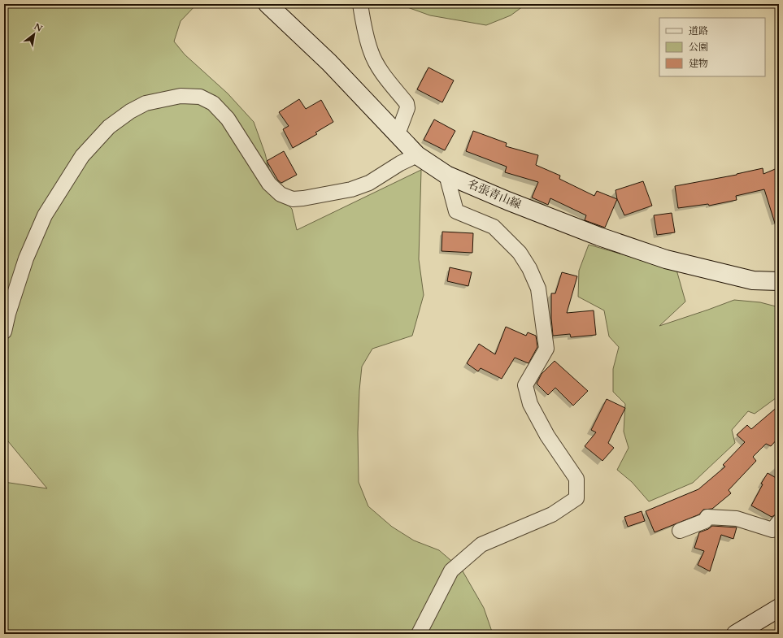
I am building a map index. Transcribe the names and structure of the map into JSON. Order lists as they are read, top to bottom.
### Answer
{
  "streets": {
    "main road": ["名張青山線"]
  },
  "legend": ["道路", "公園", "建物"],
  "north": "top right"
}
